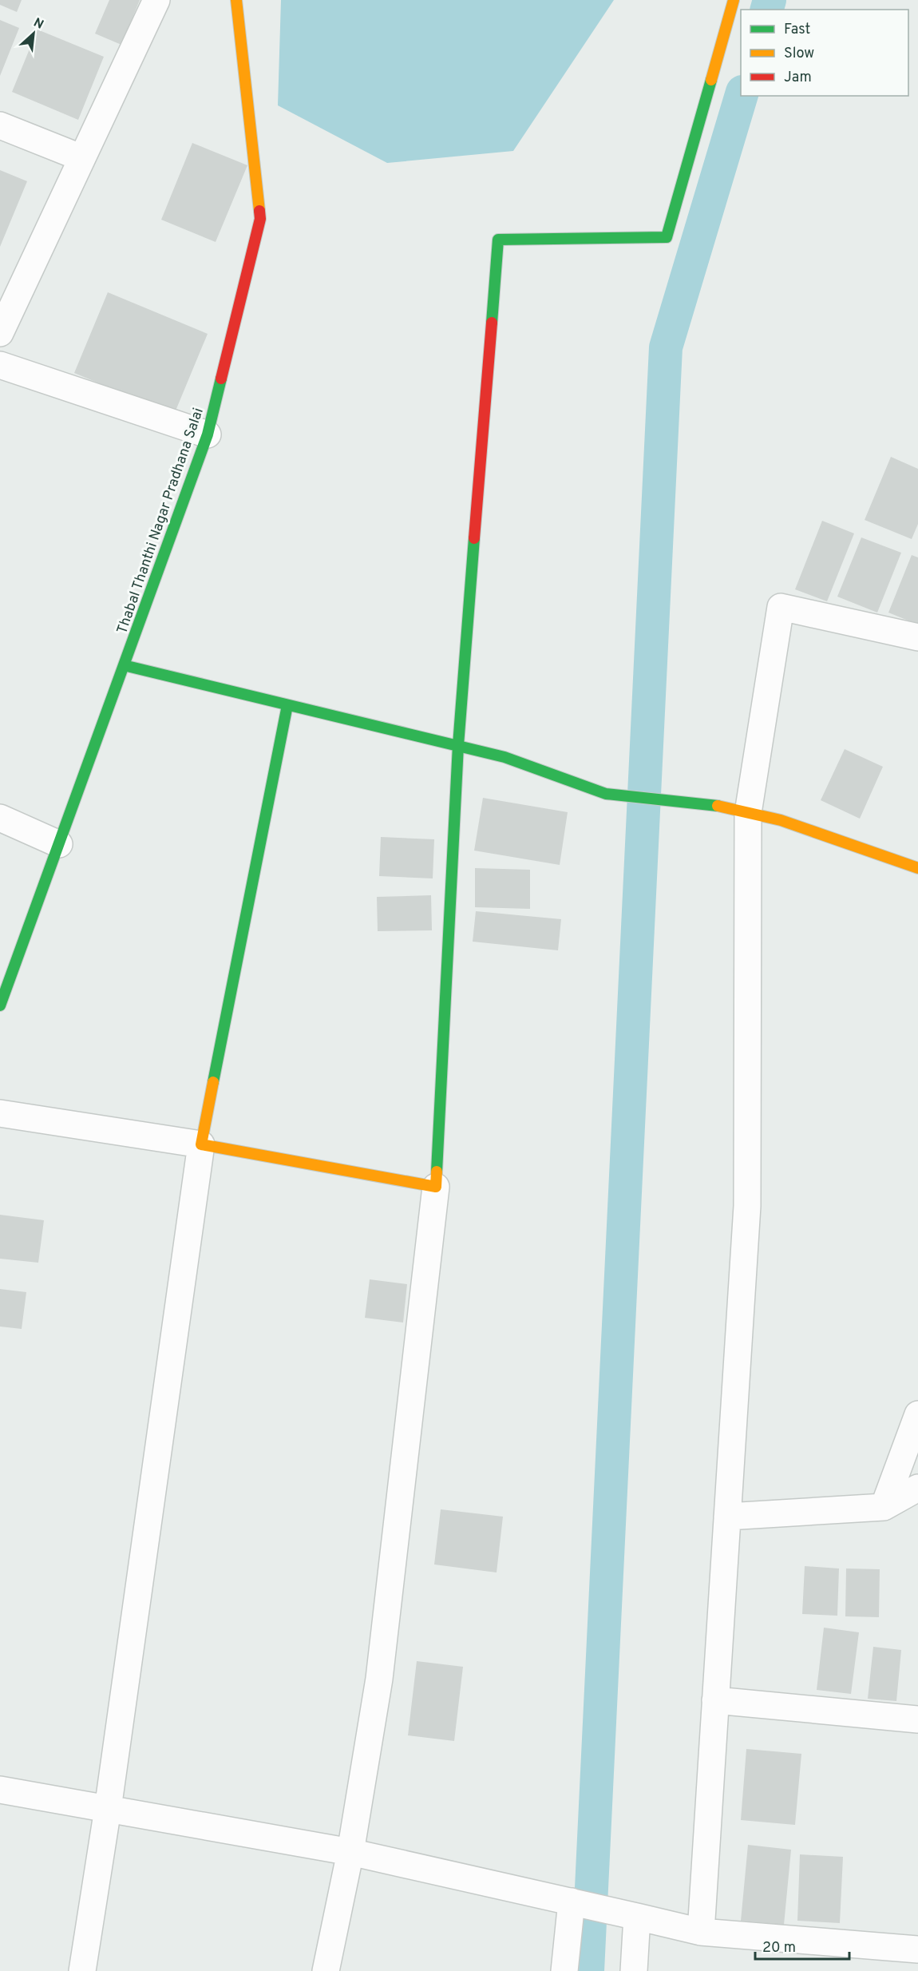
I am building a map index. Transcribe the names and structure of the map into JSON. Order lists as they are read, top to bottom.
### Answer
{
  "streets": {
    "street": ["Thabal Thanthi Nagar Pradhana Salai"]
  },
  "legend": ["Fast", "Slow", "Jam"],
  "scale_bar": "20 m",
  "north": "top right"
}
